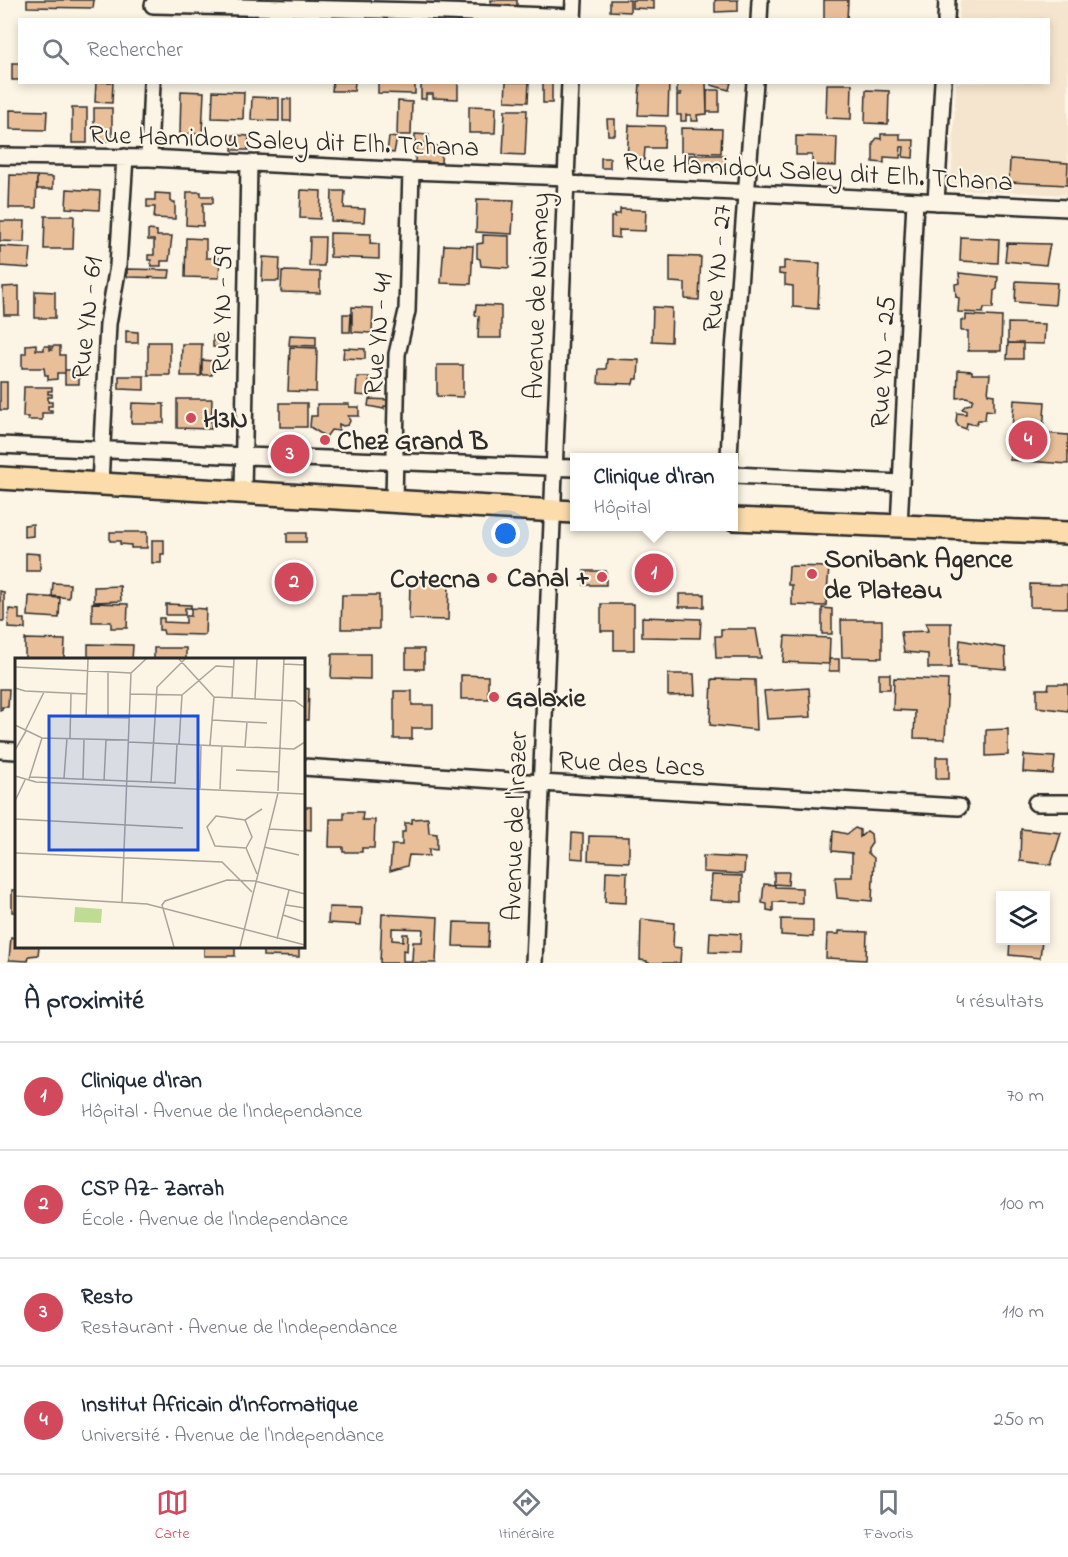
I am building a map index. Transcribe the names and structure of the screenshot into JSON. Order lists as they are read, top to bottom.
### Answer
{
  "streets": {
    "street": [
      "Rue Hamidou Saley dit Elh. Tchana",
      "Rue YN - 27",
      "Avenue de Niamey",
      "Rue YN - 59",
      "Rue YN - 61",
      "Rue YN - 41",
      "Rue YN - 25",
      "Rue des Lacs",
      "Avenue de l'Irazer"
    ]
  },
  "crossings": [
    ["Rue Hamidou Saley dit Elh. Tchana", "Rue YN - 27"],
    ["Rue Hamidou Saley dit Elh. Tchana", "Avenue de Niamey"],
    ["Rue Hamidou Saley dit Elh. Tchana", "Rue YN - 59"],
    ["Rue Hamidou Saley dit Elh. Tchana", "Rue YN - 61"],
    ["Rue Hamidou Saley dit Elh. Tchana", "Rue YN - 41"],
    ["Rue Hamidou Saley dit Elh. Tchana", "Rue YN - 25"],
    ["Avenue de Niamey", "Avenue de l'Irazer"],
    ["Rue des Lacs", "Avenue de l'Irazer"]
  ],
  "places": [
    "H3N",
    "Chez Grand B",
    "Sonibank Agence de Plateau",
    "Canal +",
    "Cotecna",
    "Galaxie"
  ],
  "page": {
    "search": "Rechercher",
    "pins": [
      "4",
      "3",
      "1",
      "2"
    ],
    "popup": ["Clinique d'Iran", "Hôpital"],
    "heading": ["À proximité", "4 résultats"],
    "list": [
      {
        "mark": "1",
        "name": "Clinique d'Iran",
        "note": "Hôpital · Avenue de l'Independance",
        "value": "70 m"
      },
      {
        "mark": "2",
        "name": "CSP AZ- Zarrah",
        "note": "École · Avenue de l'Independance",
        "value": "100 m"
      },
      {
        "mark": "3",
        "name": "Resto",
        "note": "Restaurant · Avenue de l'Independance",
        "value": "110 m"
      },
      {
        "mark": "4",
        "name": "Institut Africain d’Informatique",
        "note": "Université · Avenue de l'Independance",
        "value": "250 m"
      }
    ],
    "nav": ["Carte", "Itinéraire", "Favoris"]
  }
}
